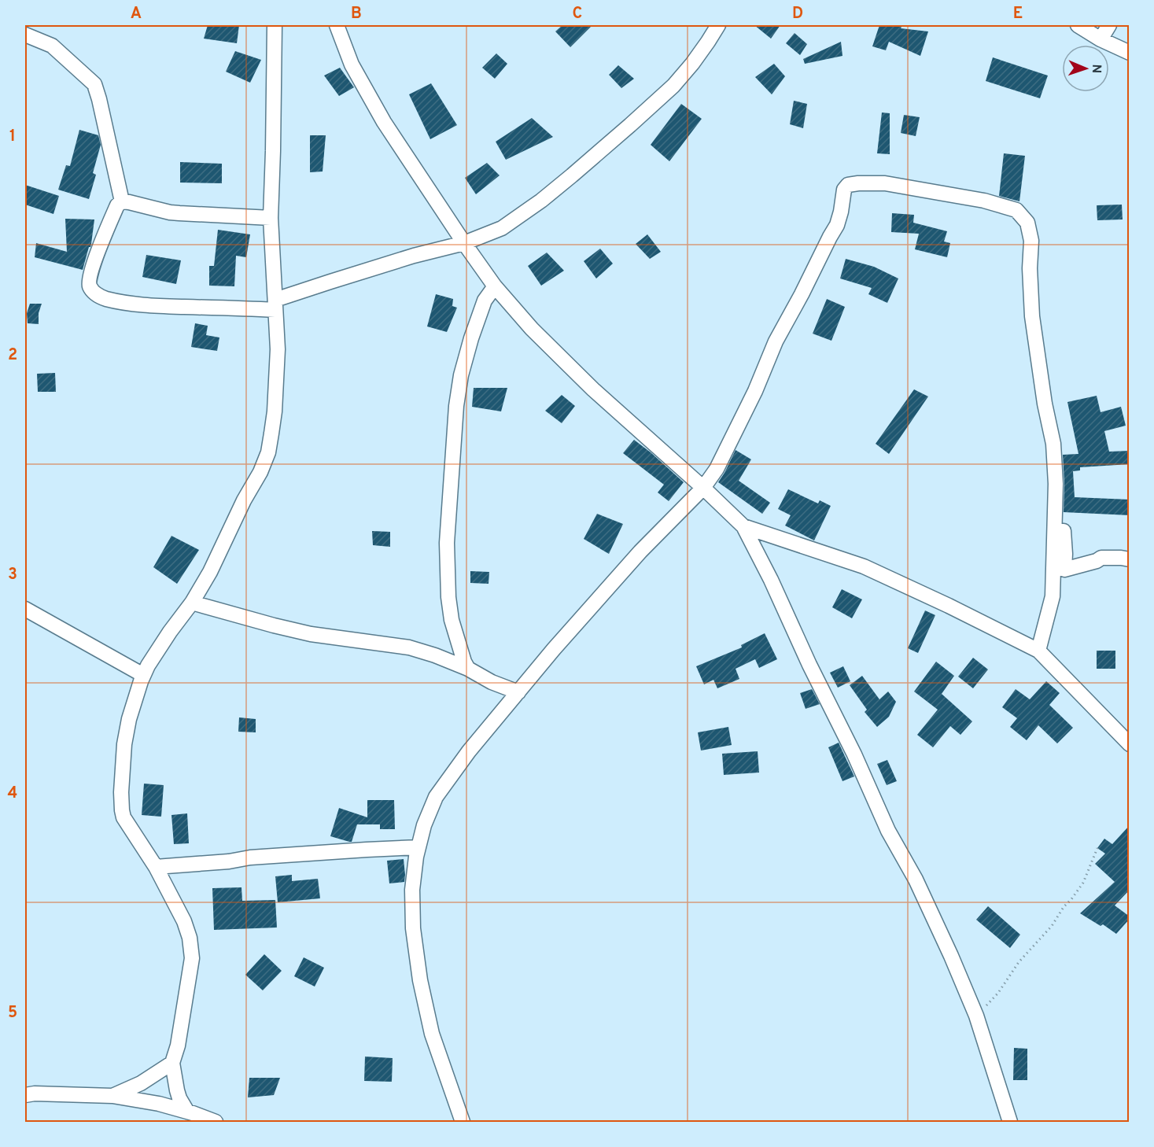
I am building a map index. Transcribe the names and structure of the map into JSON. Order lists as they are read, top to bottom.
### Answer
{
  "north": "right",
  "grid": {
    "columns": [
      "A",
      "B",
      "C",
      "D",
      "E"
    ],
    "rows": [
      "1",
      "2",
      "3",
      "4",
      "5"
    ]
  }
}
